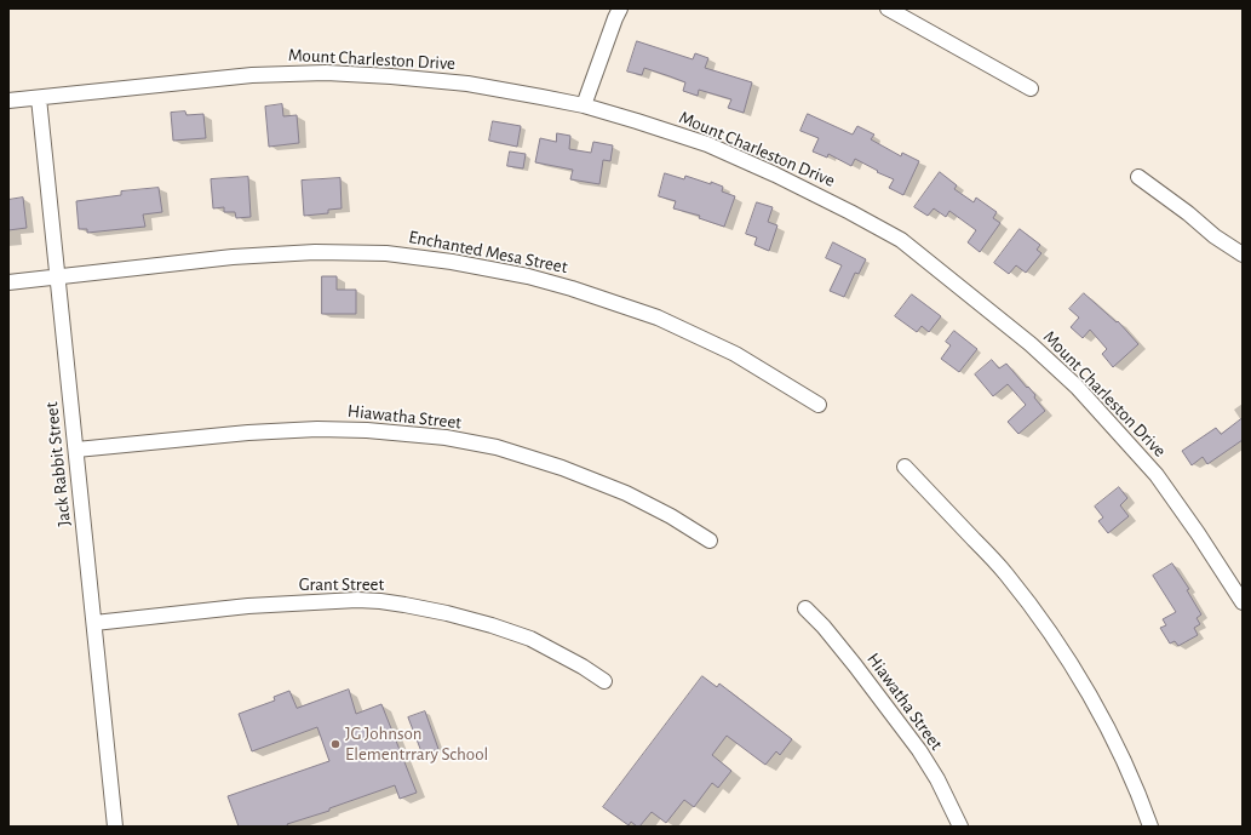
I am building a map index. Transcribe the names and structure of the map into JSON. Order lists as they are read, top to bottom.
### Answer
{
  "streets": {
    "street": [
      "Mount Charleston Drive",
      "Enchanted Mesa Street",
      "Hiawatha Street",
      "Jack Rabbit Street",
      "Grant Street"
    ]
  },
  "crossings": [
    ["Mount Charleston Drive", "Jack Rabbit Street"],
    ["Enchanted Mesa Street", "Jack Rabbit Street"],
    ["Hiawatha Street", "Jack Rabbit Street"],
    ["Jack Rabbit Street", "Grant Street"]
  ],
  "places": ["JG Johnson Elementrrary School"]
}
